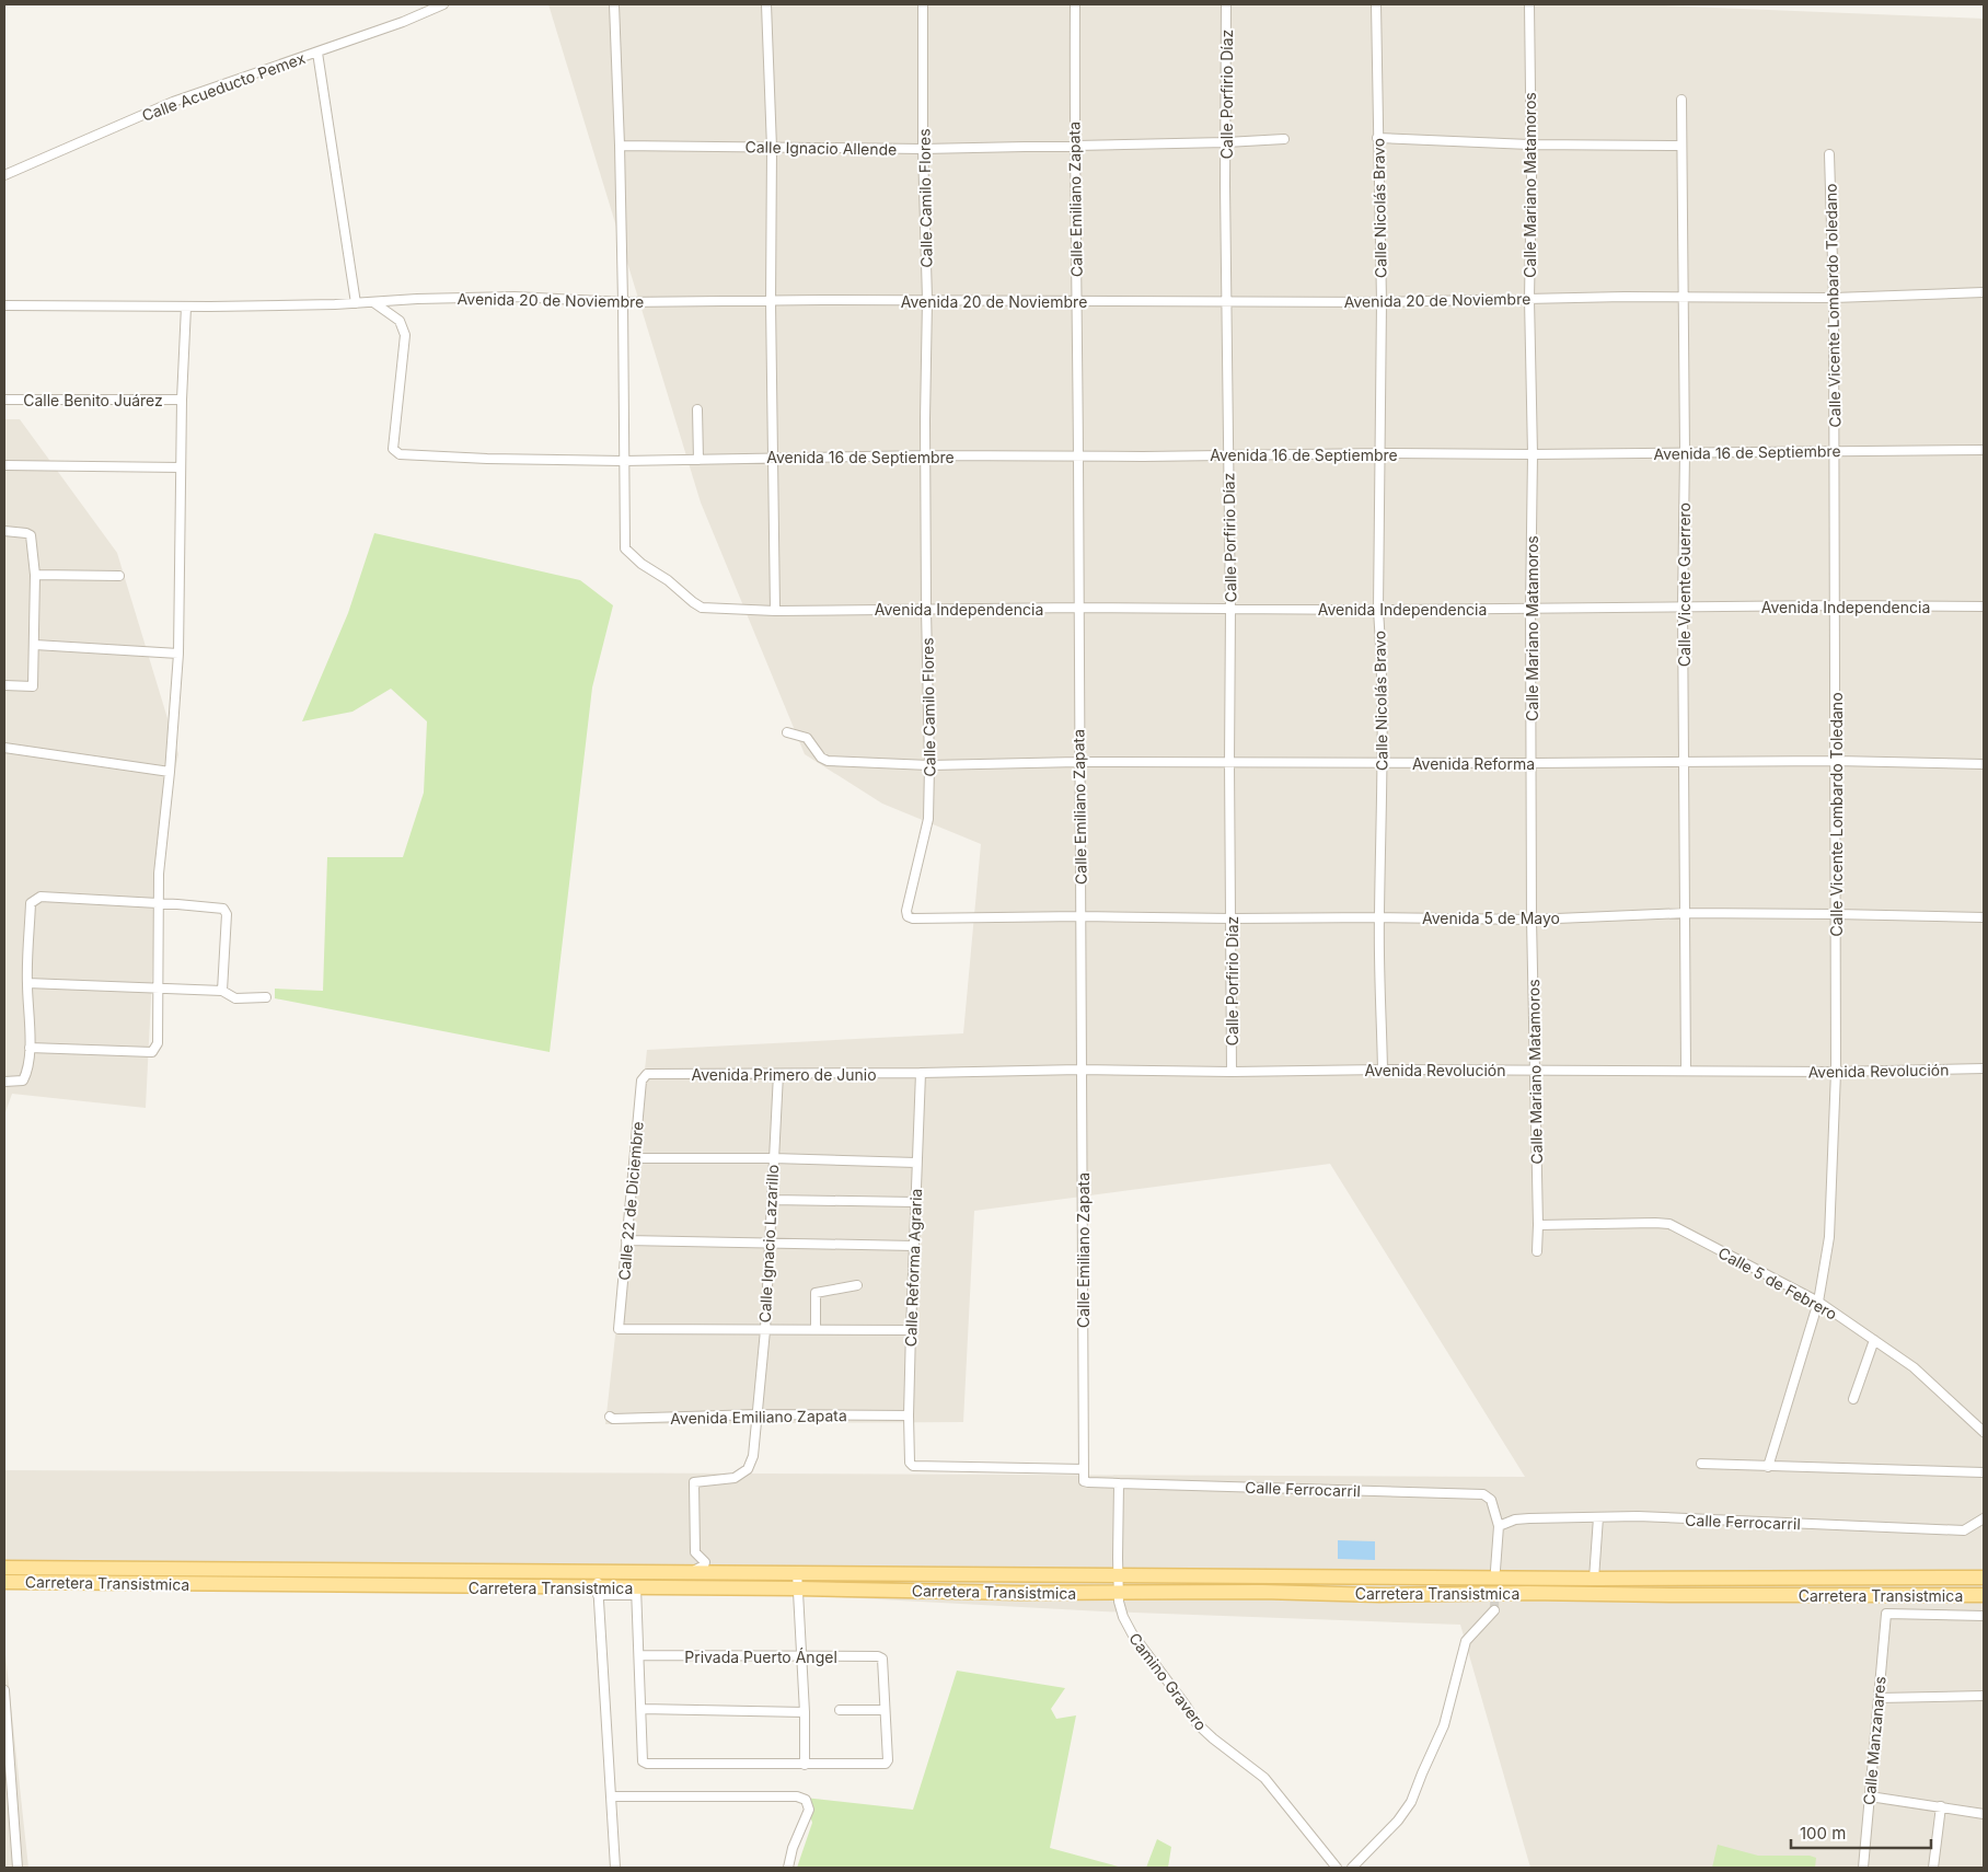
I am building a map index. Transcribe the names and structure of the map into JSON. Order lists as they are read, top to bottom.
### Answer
{
  "streets": {
    "main road": ["Carretera Transistmica"],
    "street": [
      "Calle Acueducto Pemex",
      "Calle Porfirio Díaz",
      "Calle Ignacio Allende",
      "Calle Mariano Matamoros",
      "Calle Camilo Flores",
      "Calle Emiliano Zapata",
      "Calle Nicolás Bravo",
      "Avenida 20 de Noviembre",
      "Calle Vicente Lombardo Toledano",
      "Calle Benito Juárez",
      "Avenida 16 de Septiembre",
      "Calle Vicente Guerrero",
      "Avenida Independencia",
      "Avenida Reforma",
      "Avenida 5 de Mayo",
      "Avenida Revolución",
      "Avenida Primero de Junio",
      "Calle 22 de Diciembre",
      "Calle Ignacio Lazarillo",
      "Calle Reforma Agraria",
      "Calle 5 de Febrero",
      "Avenida Emiliano Zapata",
      "Calle Ferrocarril",
      "Privada Puerto Ángel",
      "Camino Gravero",
      "Calle Manzanares"
    ]
  },
  "crossings": [
    ["Calle Porfirio Díaz", "Calle Ignacio Allende"],
    ["Calle Porfirio Díaz", "Avenida 20 de Noviembre"],
    ["Calle Porfirio Díaz", "Avenida 16 de Septiembre"],
    ["Calle Porfirio Díaz", "Avenida Independencia"],
    ["Calle Porfirio Díaz", "Avenida Reforma"],
    ["Calle Porfirio Díaz", "Avenida 5 de Mayo"],
    ["Calle Porfirio Díaz", "Avenida Revolución"],
    ["Calle Ignacio Allende", "Calle Camilo Flores"],
    ["Calle Ignacio Allende", "Calle Emiliano Zapata"],
    ["Calle Mariano Matamoros", "Avenida 20 de Noviembre"],
    ["Calle Mariano Matamoros", "Avenida 16 de Septiembre"],
    ["Calle Mariano Matamoros", "Avenida Independencia"],
    ["Calle Mariano Matamoros", "Avenida Reforma"],
    ["Calle Mariano Matamoros", "Avenida 5 de Mayo"],
    ["Calle Mariano Matamoros", "Avenida Revolución"],
    ["Calle Mariano Matamoros", "Calle 5 de Febrero"],
    ["Calle Camilo Flores", "Avenida 20 de Noviembre"],
    ["Calle Camilo Flores", "Avenida 16 de Septiembre"],
    ["Calle Camilo Flores", "Avenida Independencia"],
    ["Calle Camilo Flores", "Avenida Reforma"],
    ["Calle Camilo Flores", "Avenida 5 de Mayo"],
    ["Calle Emiliano Zapata", "Avenida 20 de Noviembre"],
    ["Calle Emiliano Zapata", "Avenida 16 de Septiembre"],
    ["Calle Emiliano Zapata", "Avenida Independencia"],
    ["Calle Emiliano Zapata", "Avenida Reforma"],
    ["Calle Emiliano Zapata", "Avenida 5 de Mayo"],
    ["Calle Emiliano Zapata", "Avenida Revolución"],
    ["Calle Emiliano Zapata", "Calle Reforma Agraria"],
    ["Calle Nicolás Bravo", "Avenida 20 de Noviembre"],
    ["Calle Nicolás Bravo", "Avenida 16 de Septiembre"],
    ["Calle Nicolás Bravo", "Avenida Independencia"],
    ["Calle Nicolás Bravo", "Avenida Reforma"],
    ["Calle Nicolás Bravo", "Avenida 5 de Mayo"],
    ["Calle Nicolás Bravo", "Avenida Revolución"],
    ["Avenida 20 de Noviembre", "Calle Vicente Lombardo Toledano"],
    ["Avenida 20 de Noviembre", "Avenida 16 de Septiembre"],
    ["Avenida 20 de Noviembre", "Calle Vicente Guerrero"],
    ["Calle Vicente Lombardo Toledano", "Avenida 16 de Septiembre"],
    ["Calle Vicente Lombardo Toledano", "Avenida Independencia"],
    ["Calle Vicente Lombardo Toledano", "Avenida Reforma"],
    ["Calle Vicente Lombardo Toledano", "Avenida 5 de Mayo"],
    ["Calle Vicente Lombardo Toledano", "Avenida Revolución"],
    ["Calle Vicente Lombardo Toledano", "Calle 5 de Febrero"],
    ["Avenida 16 de Septiembre", "Calle Vicente Guerrero"],
    ["Avenida 16 de Septiembre", "Avenida Independencia"],
    ["Calle Vicente Guerrero", "Avenida Independencia"],
    ["Calle Vicente Guerrero", "Avenida Reforma"],
    ["Calle Vicente Guerrero", "Avenida 5 de Mayo"],
    ["Calle Vicente Guerrero", "Avenida Revolución"],
    ["Avenida Revolución", "Avenida Primero de Junio"],
    ["Avenida Revolución", "Calle Reforma Agraria"],
    ["Avenida Primero de Junio", "Calle 22 de Diciembre"],
    ["Avenida Primero de Junio", "Calle Ignacio Lazarillo"],
    ["Avenida Primero de Junio", "Calle Reforma Agraria"],
    ["Calle 22 de Diciembre", "Calle Ignacio Lazarillo"],
    ["Calle Ignacio Lazarillo", "Avenida Emiliano Zapata"],
    ["Calle Ignacio Lazarillo", "Carretera Transistmica"],
    ["Calle Reforma Agraria", "Avenida Emiliano Zapata"],
    ["Carretera Transistmica", "Camino Gravero"]
  ],
  "scale_bar": "100 m"
}
